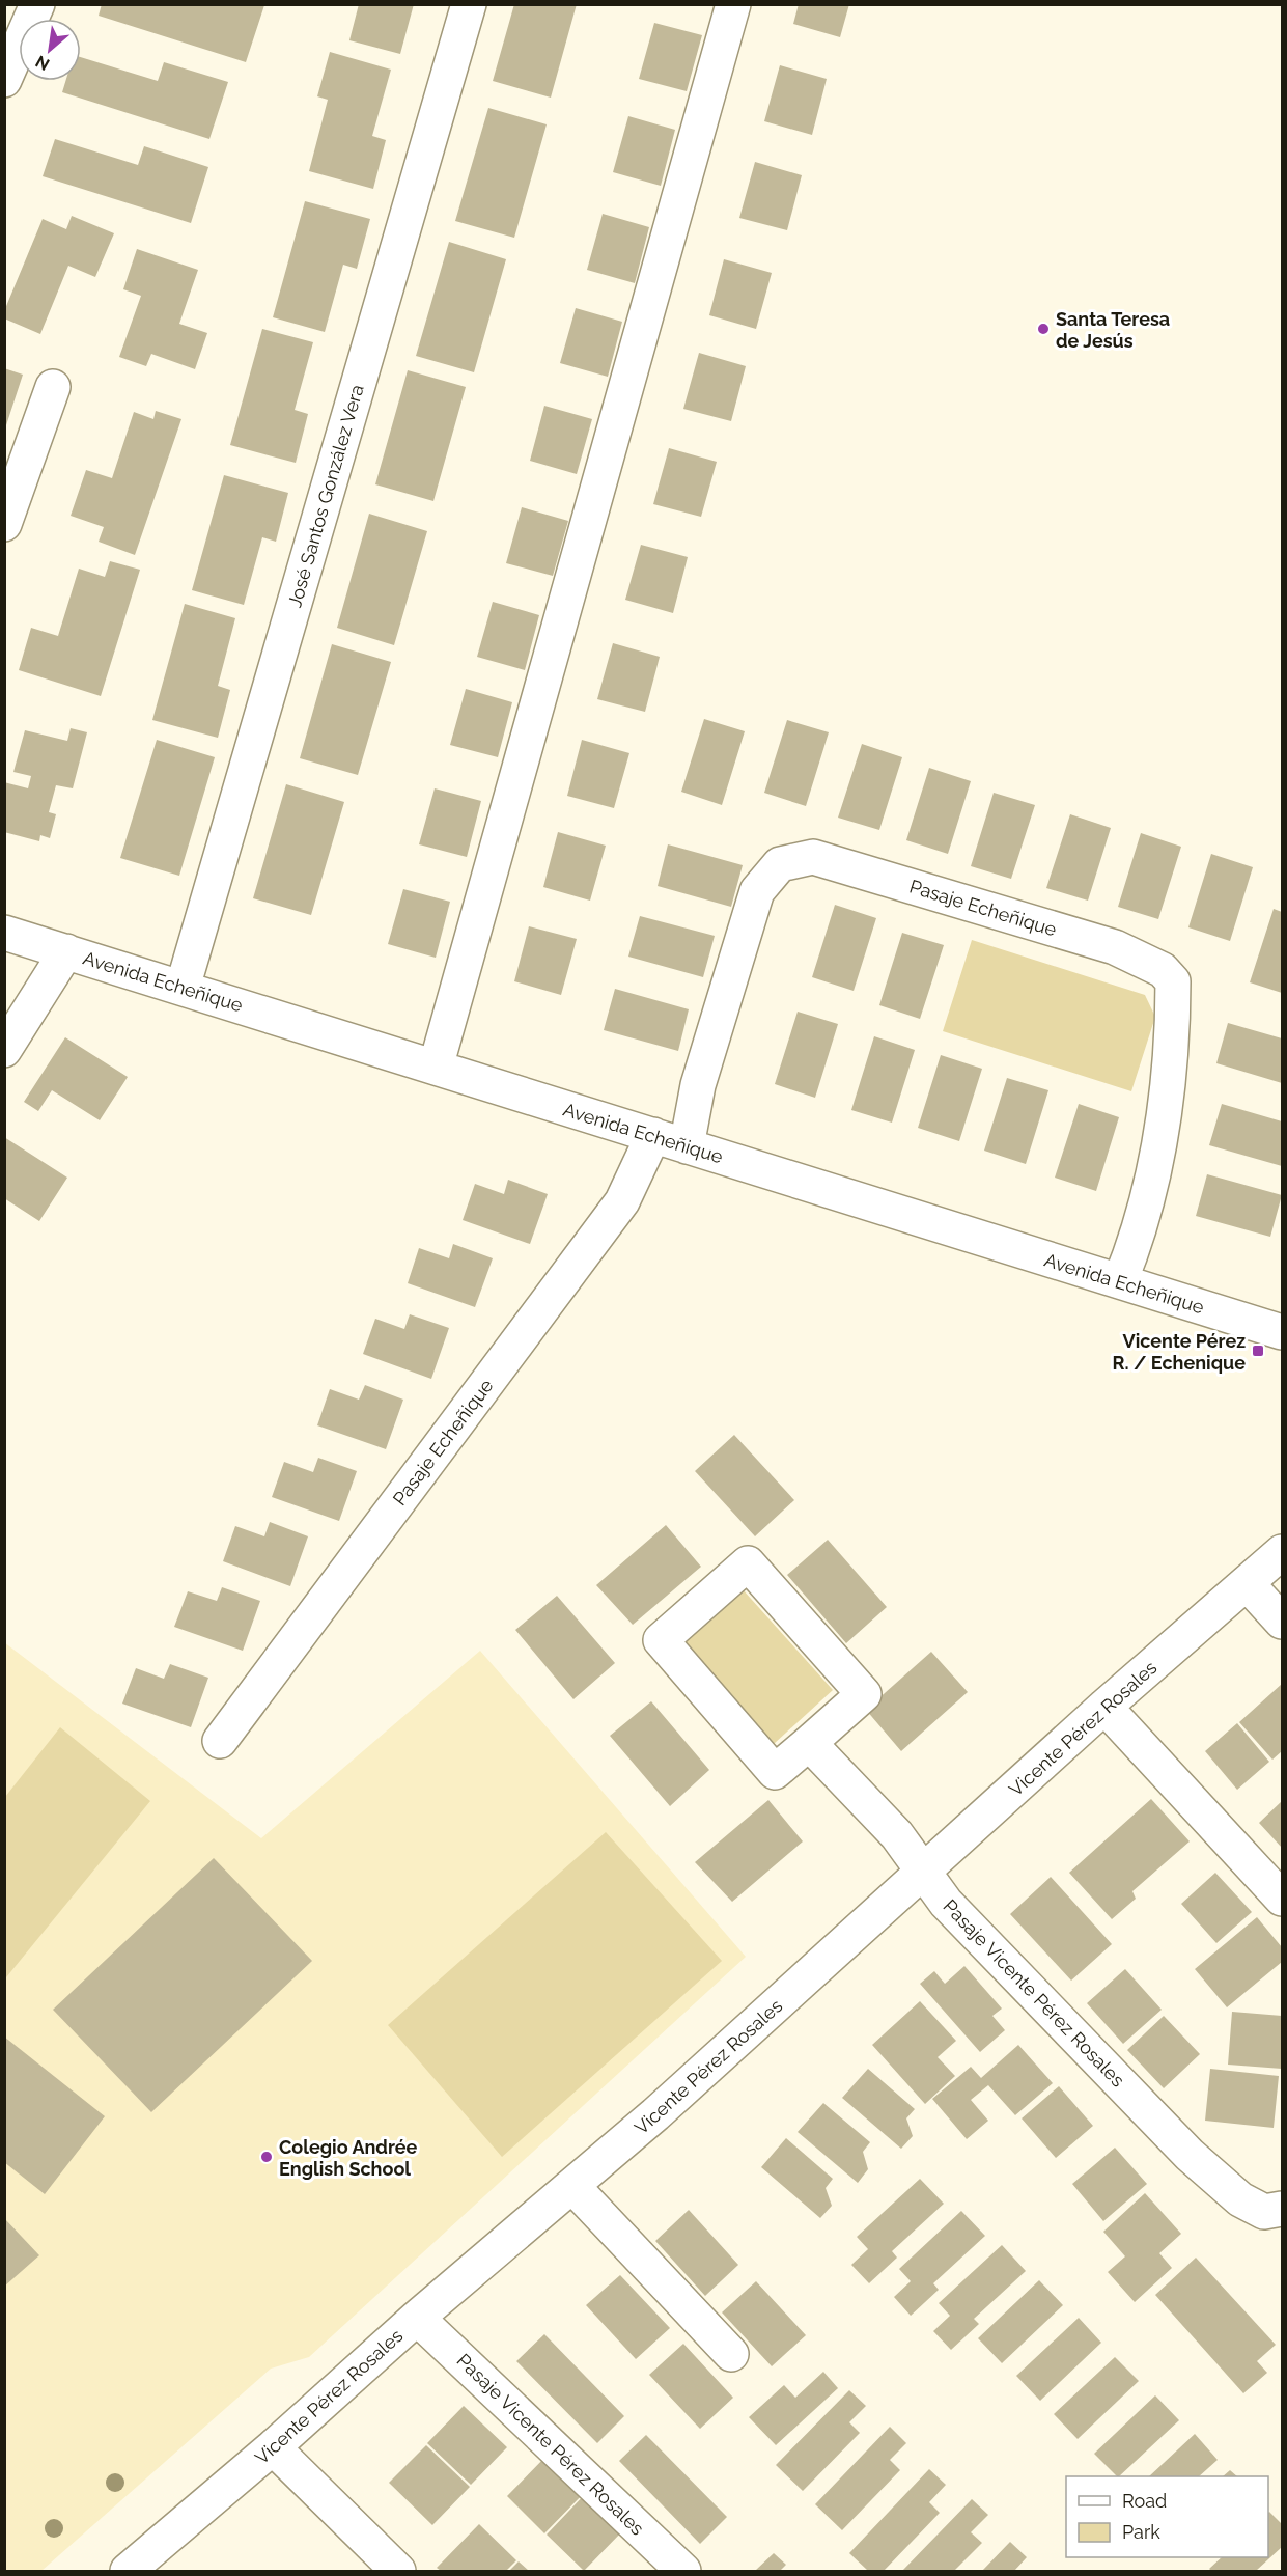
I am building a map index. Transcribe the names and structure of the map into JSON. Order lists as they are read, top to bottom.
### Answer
{
  "streets": {
    "street": [
      "José Santos González Vera",
      "Pasaje Echeñique",
      "Avenida Echeñique",
      "Vicente Pérez Rosales",
      "Pasaje Vicente Pérez Rosales"
    ]
  },
  "crossings": [
    ["José Santos González Vera", "Avenida Echeñique"],
    ["Pasaje Echeñique", "Avenida Echeñique"],
    ["Vicente Pérez Rosales", "Pasaje Vicente Pérez Rosales"]
  ],
  "places": {
    "other": ["Santa Teresa de Jesús", "Colegio Andrée English School"],
    "transit": ["Vicente Pérez R. / Echenique"]
  },
  "legend": ["Road", "Park"],
  "north": "bottom left"
}
